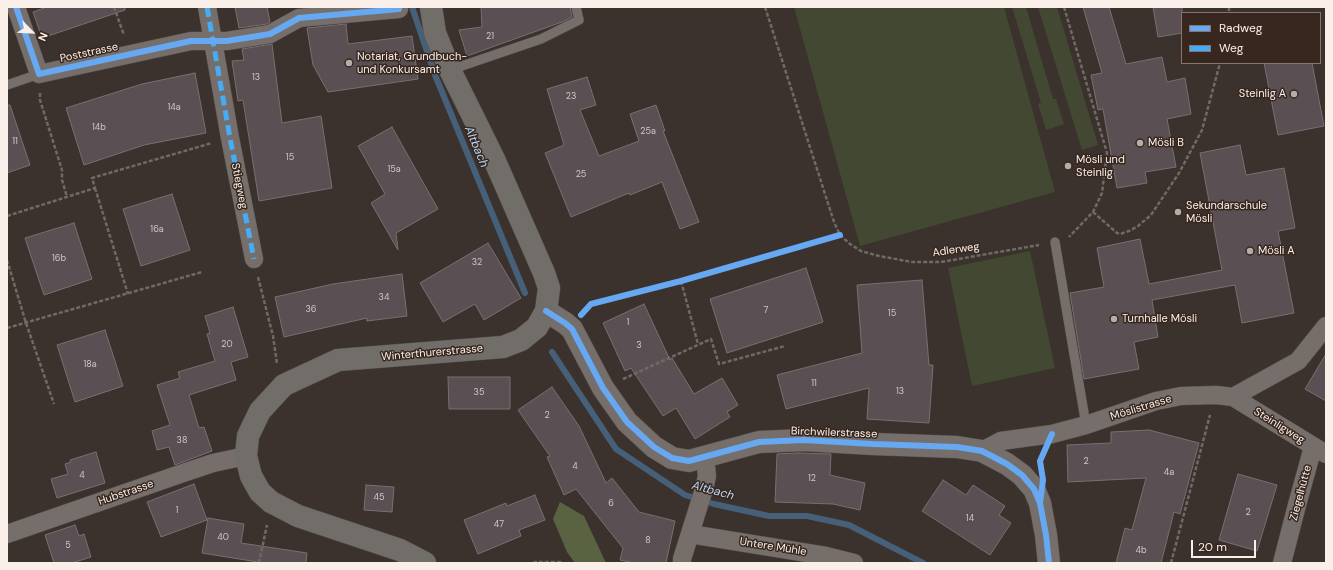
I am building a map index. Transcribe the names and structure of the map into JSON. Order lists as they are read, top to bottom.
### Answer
{
  "streets": {
    "main road": ["Winterthurerstrasse"],
    "street": [
      "Poststrasse",
      "Stiegweg",
      "Möslistrasse",
      "Steinligweg",
      "Birchwilerstrasse",
      "Hubstrasse",
      "Ziegelhütte",
      "Untere Mühle"
    ],
    "path": ["Adlerweg"]
  },
  "crossings": [
    ["Poststrasse", "Stiegweg"],
    ["Winterthurerstrasse", "Birchwilerstrasse"],
    ["Winterthurerstrasse", "Hubstrasse"],
    ["Möslistrasse", "Steinligweg"],
    ["Möslistrasse", "Birchwilerstrasse"],
    ["Steinligweg", "Ziegelhütte"]
  ],
  "water": ["Altbach"],
  "places": [
    "Notariat, Grundbuch- und Konkursamt",
    "Steinlig A",
    "Mösli B",
    "Mösli und Steinlig",
    "Sekundarschule Mösli",
    "Mösli A",
    "Turnhalle Mösli"
  ],
  "house_numbers": [
    "21",
    "13",
    "23",
    "14a",
    "14b",
    "25a",
    "11",
    "15",
    "15a",
    "25",
    "16a",
    "16b",
    "32",
    "34",
    "36",
    "7",
    "15",
    "1",
    "20",
    "3",
    "18a",
    "11",
    "13",
    "35",
    "2",
    "38",
    "2",
    "4",
    "4a",
    "4",
    "12",
    "45",
    "6",
    "1",
    "2",
    "14",
    "47",
    "40",
    "8",
    "5",
    "4b"
  ],
  "legend": ["Radweg", "Weg"],
  "scale_bar": "20 m",
  "north": "bottom right"
}
